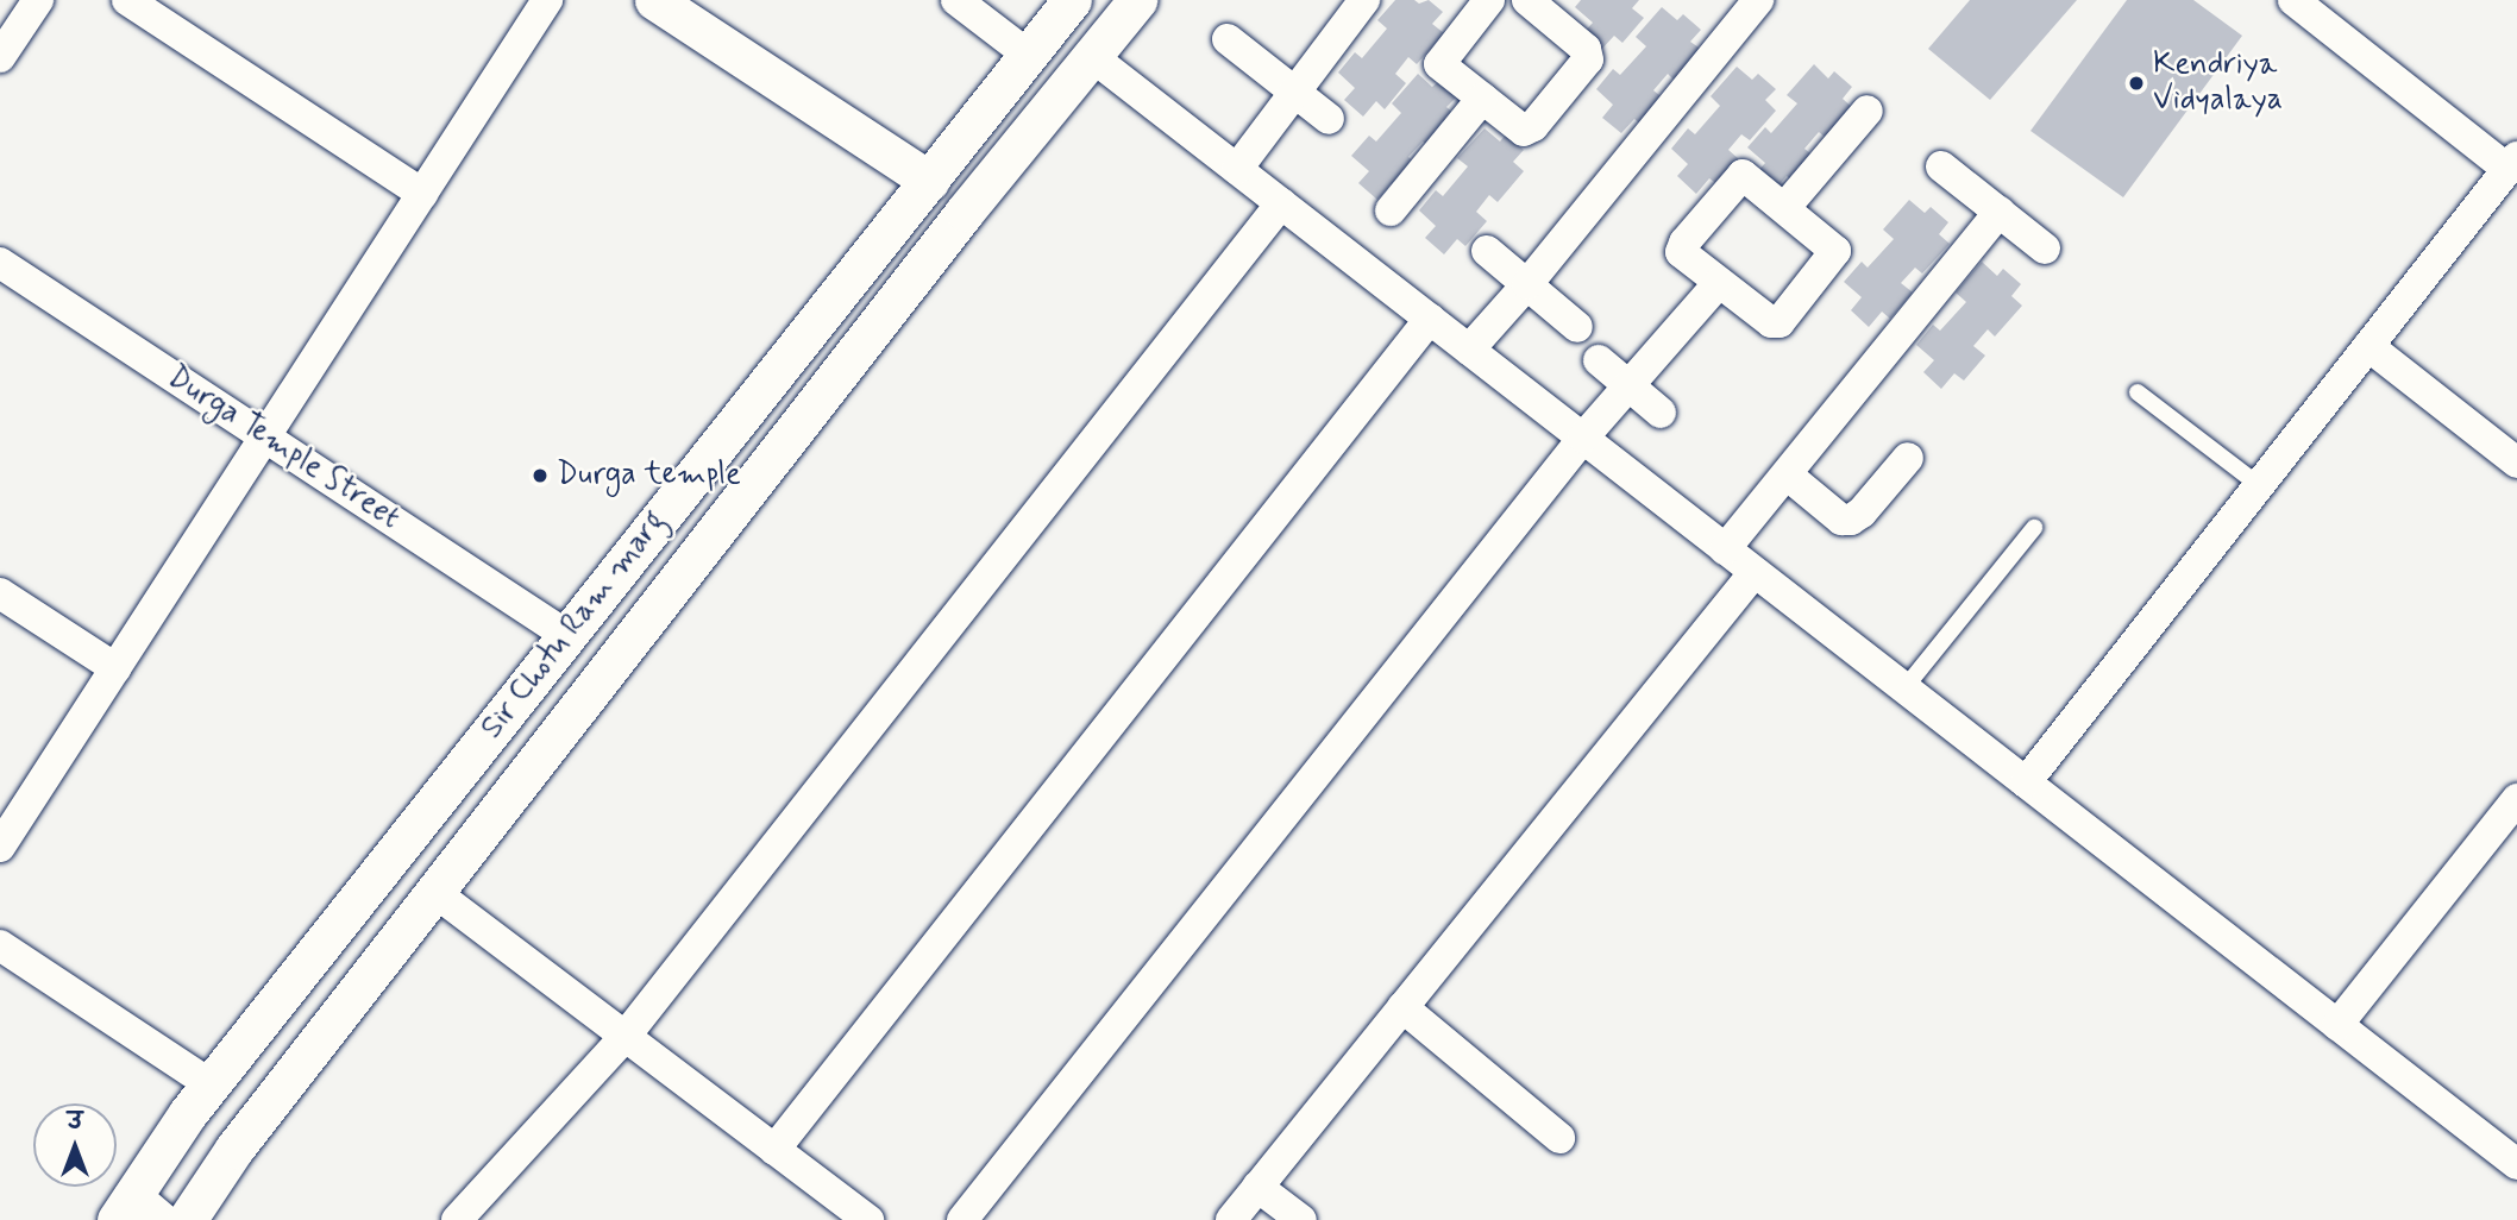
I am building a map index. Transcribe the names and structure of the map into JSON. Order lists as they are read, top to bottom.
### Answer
{
  "streets": {
    "street": ["Durga Temple Street", "Sir Chotu Ram marg"]
  },
  "crossings": [
    ["Durga Temple Street", "Sir Chotu Ram marg"]
  ],
  "places": ["Kendriya Vidyalaya", "Durga temple"],
  "north": "top"
}
